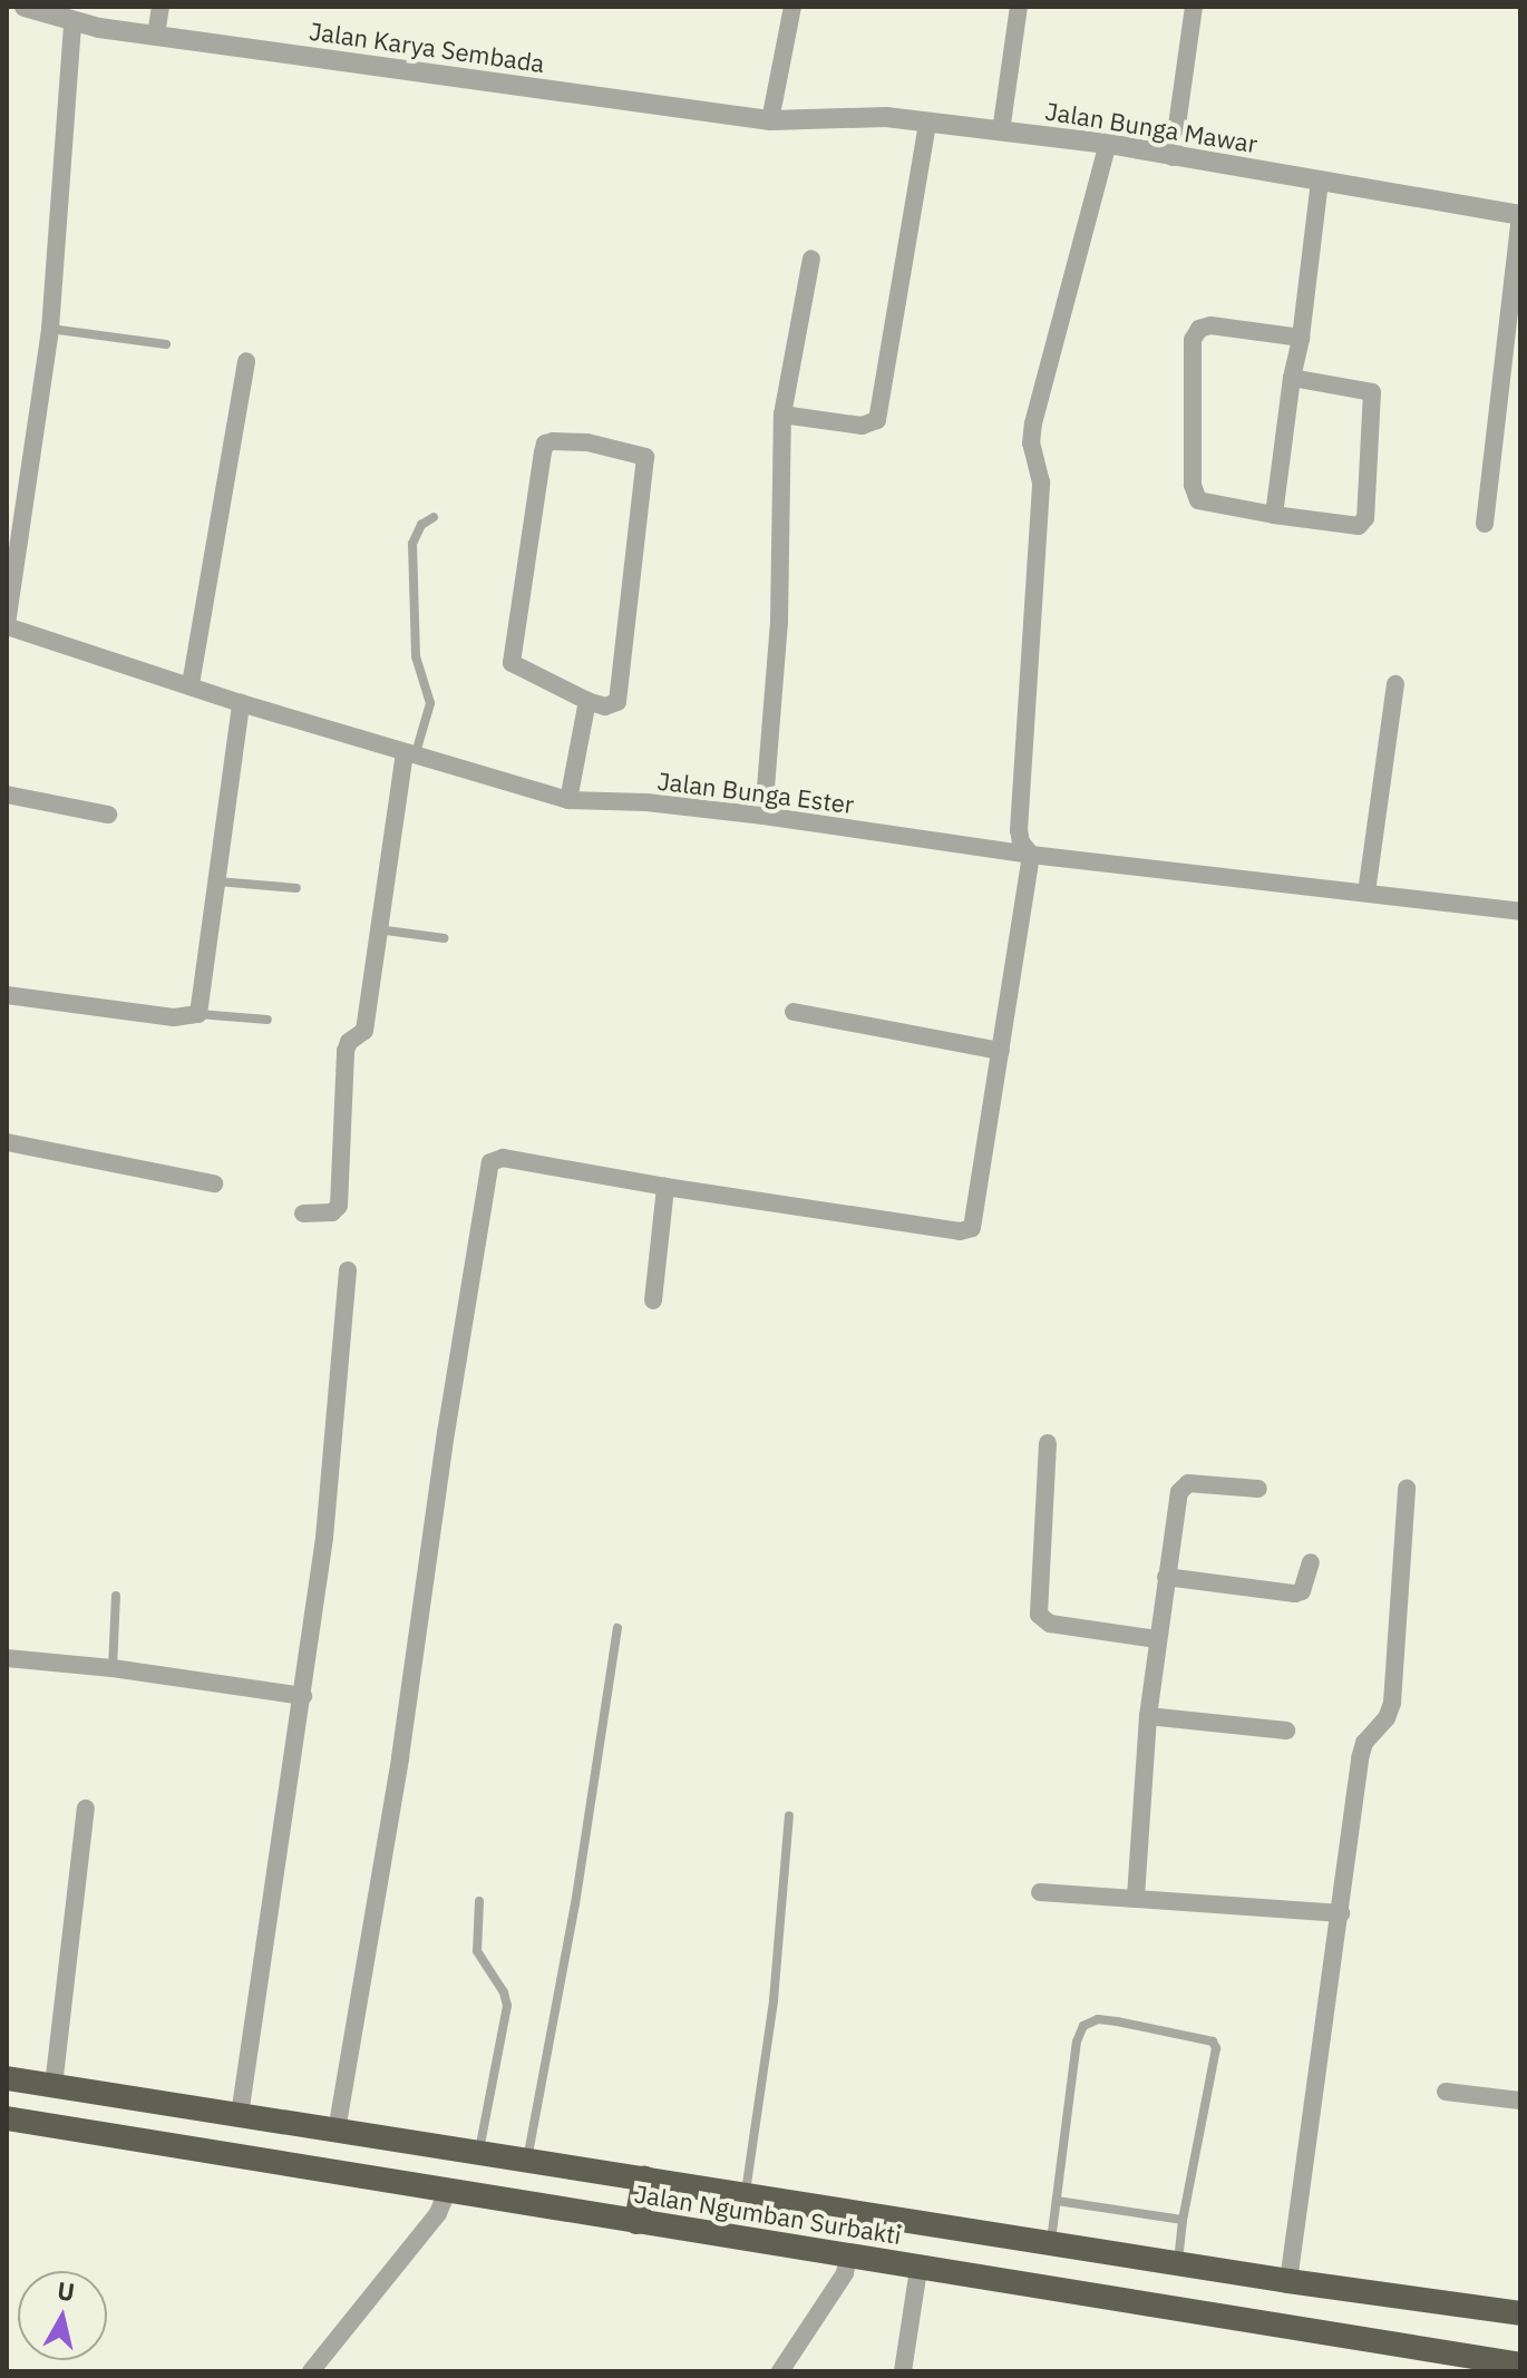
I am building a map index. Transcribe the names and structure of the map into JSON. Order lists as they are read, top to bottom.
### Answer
{
  "streets": {
    "highway": ["Jalan Ngumban Surbakti"],
    "street": ["Jalan Karya Sembada", "Jalan Bunga Mawar", "Jalan Bunga Ester"]
  },
  "crossings": [
    ["Jalan Karya Sembada", "Jalan Bunga Mawar"]
  ],
  "north": "top"
}
